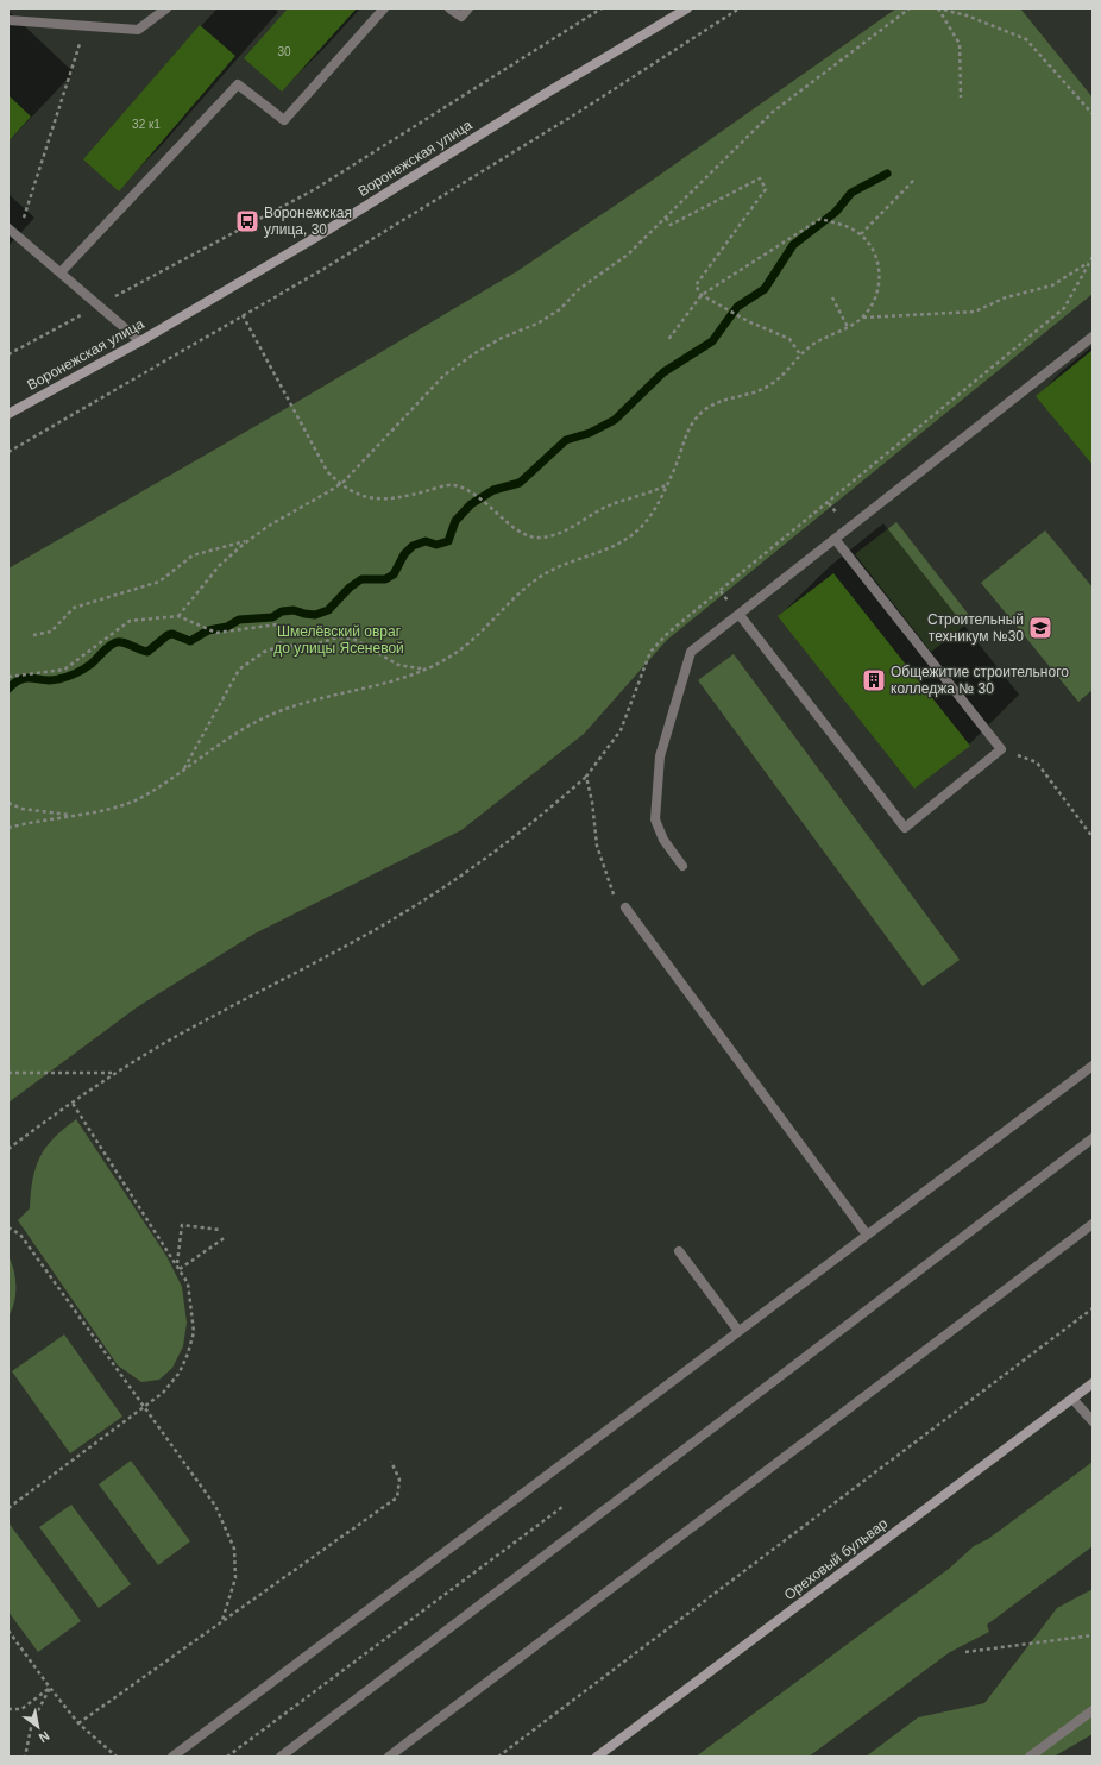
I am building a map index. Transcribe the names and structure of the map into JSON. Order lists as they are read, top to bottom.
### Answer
{
  "streets": {
    "street": ["Воронежская улица", "Ореховый бульвар"]
  },
  "parks": ["Шмелёвский овраг до улицы Ясеневой"],
  "places": {
    "bus stop": ["Воронежская улица, 30"],
    "school or university": ["Строительный техникум №30"],
    "building": ["Общежитие строительного колледжа № 30"]
  },
  "house_numbers": ["30", "32 к1"],
  "north": "bottom right"
}
